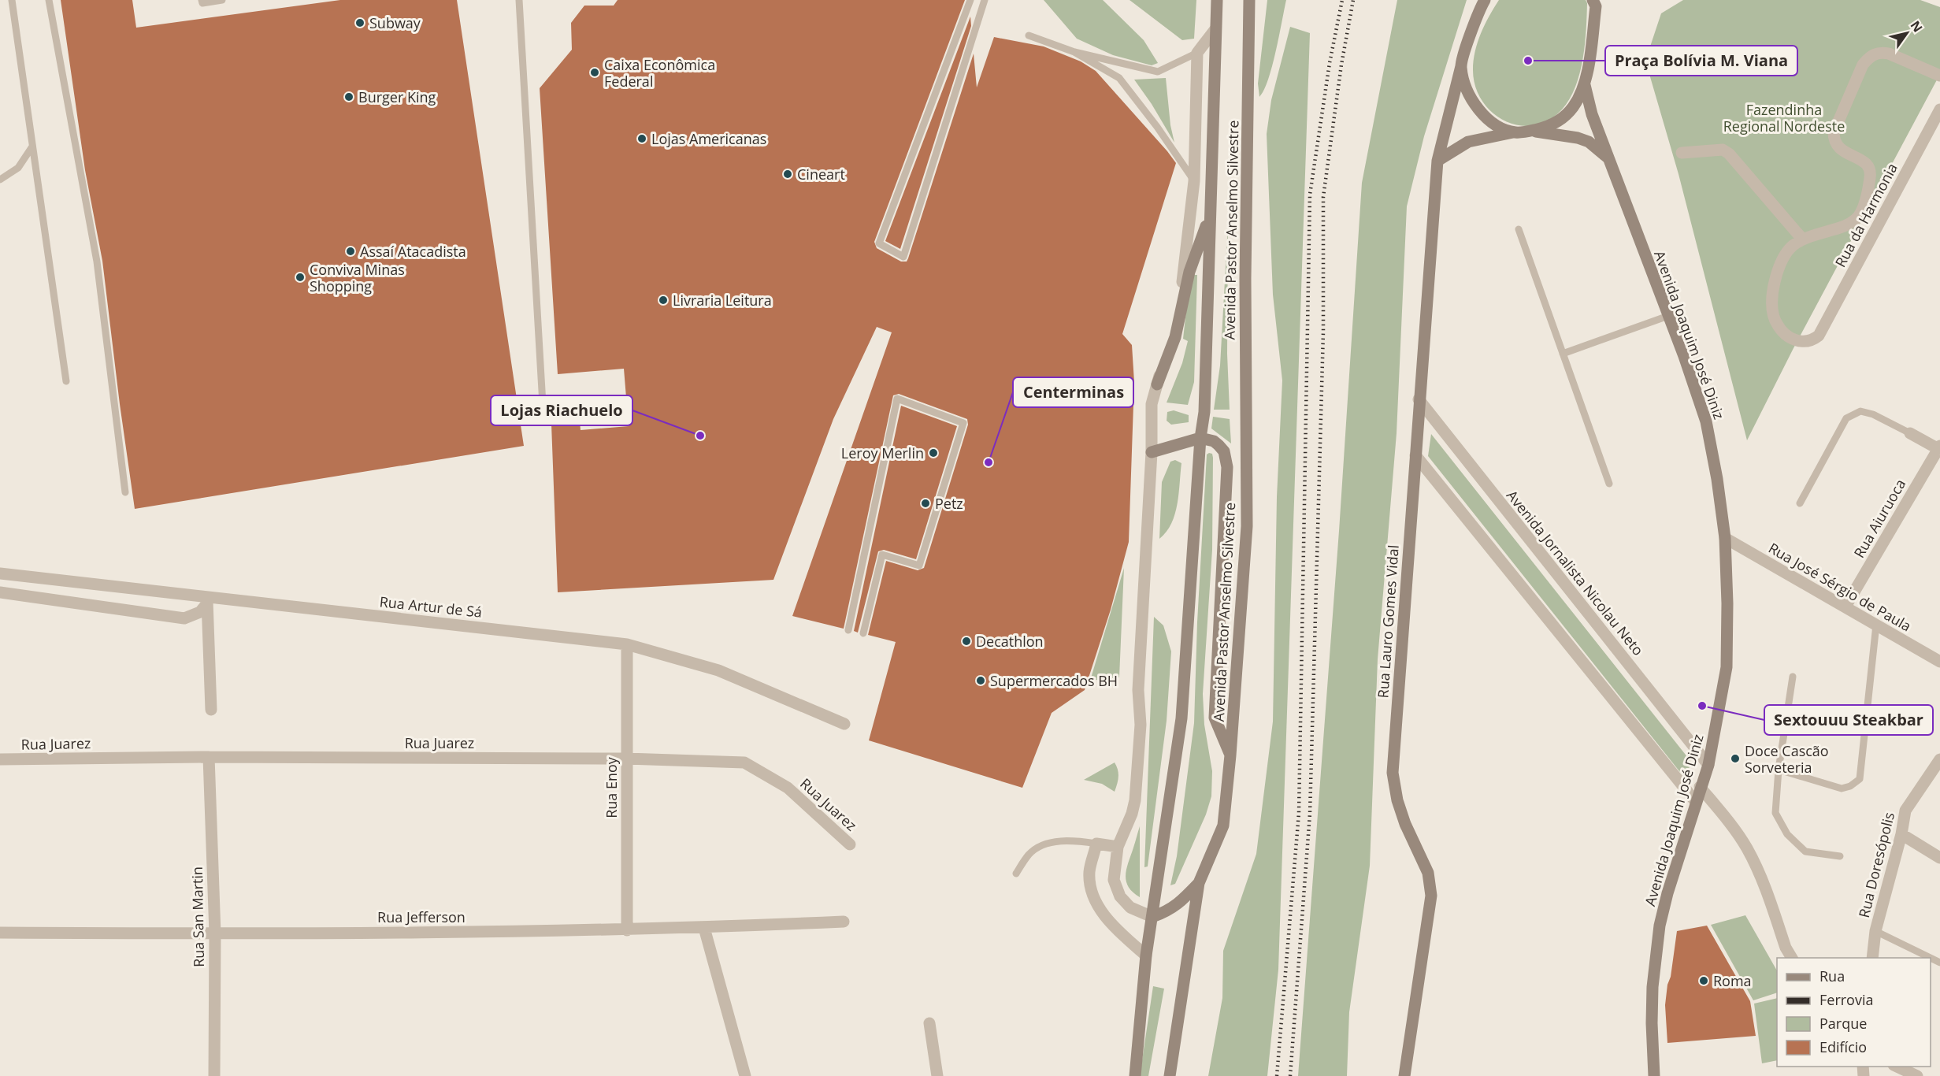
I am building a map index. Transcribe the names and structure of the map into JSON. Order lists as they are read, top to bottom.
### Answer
{
  "streets": {
    "main road": ["Avenida Pastor Anselmo Silvestre", "Avenida Joaquim José Diniz", "Rua Lauro Gomes Vidal"],
    "street": [
      "Rua da Harmonia",
      "Rua Aiuruoca",
      "Avenida Jornalista Nicolau Neto",
      "Rua José Sérgio de Paula",
      "Rua Artur de Sá",
      "Rua Juarez",
      "Rua Enoy",
      "Rua Doresópolis",
      "Rua San Martin",
      "Rua Jefferson"
    ]
  },
  "crossings": [
    ["Avenida Joaquim José Diniz", "Avenida Jornalista Nicolau Neto"],
    ["Avenida Joaquim José Diniz", "Rua José Sérgio de Paula"],
    ["Rua Aiuruoca", "Rua José Sérgio de Paula"],
    ["Avenida Jornalista Nicolau Neto", "Rua Lauro Gomes Vidal"],
    ["Rua Artur de Sá", "Rua Enoy"],
    ["Rua Juarez", "Rua Enoy"],
    ["Rua Juarez", "Rua San Martin"],
    ["Rua Enoy", "Rua Jefferson"],
    ["Rua San Martin", "Rua Jefferson"]
  ],
  "parks": ["Fazendinha Regional Nordeste"],
  "places": [
    "Subway",
    "Praça Bolívia M. Viana",
    "Caixa Econômica Federal",
    "Burger King",
    "Lojas Americanas",
    "Cineart",
    "Assaí Atacadista",
    "Conviva Minas Shopping",
    "Livraria Leitura",
    "Lojas Riachuelo",
    "Leroy Merlin",
    "Centerminas",
    "Petz",
    "Decathlon",
    "Supermercados BH",
    "Sextouuu Steakbar",
    "Doce Cascão Sorveteria",
    "Roma"
  ],
  "legend": [
    "Rua",
    "Ferrovia",
    "Parque",
    "Edifício"
  ],
  "north": "top right"
}
